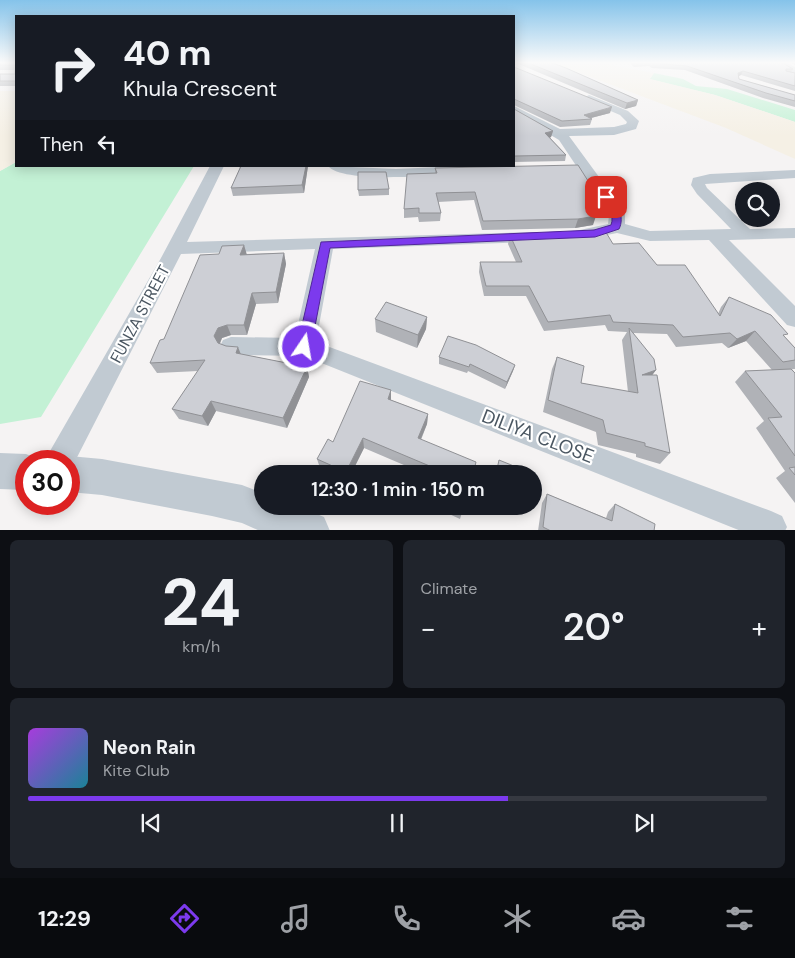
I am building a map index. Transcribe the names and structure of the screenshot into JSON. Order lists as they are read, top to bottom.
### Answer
{
  "streets": {
    "street": ["FUNZA STREET", "DILIYA CLOSE"]
  },
  "page": {
    "turn": ["40 m", "Khula Crescent"],
    "then": "Then",
    "limit": "30",
    "trip": "12:30 · 1 min · 150 m",
    "tile": [
      ["24", "km/h"],
      "Climate"
    ],
    "heat": ["−", "20°", "+"],
    "song": ["Neon Rain", "Kite Club"],
    "tabs": "12:29"
  }
}
